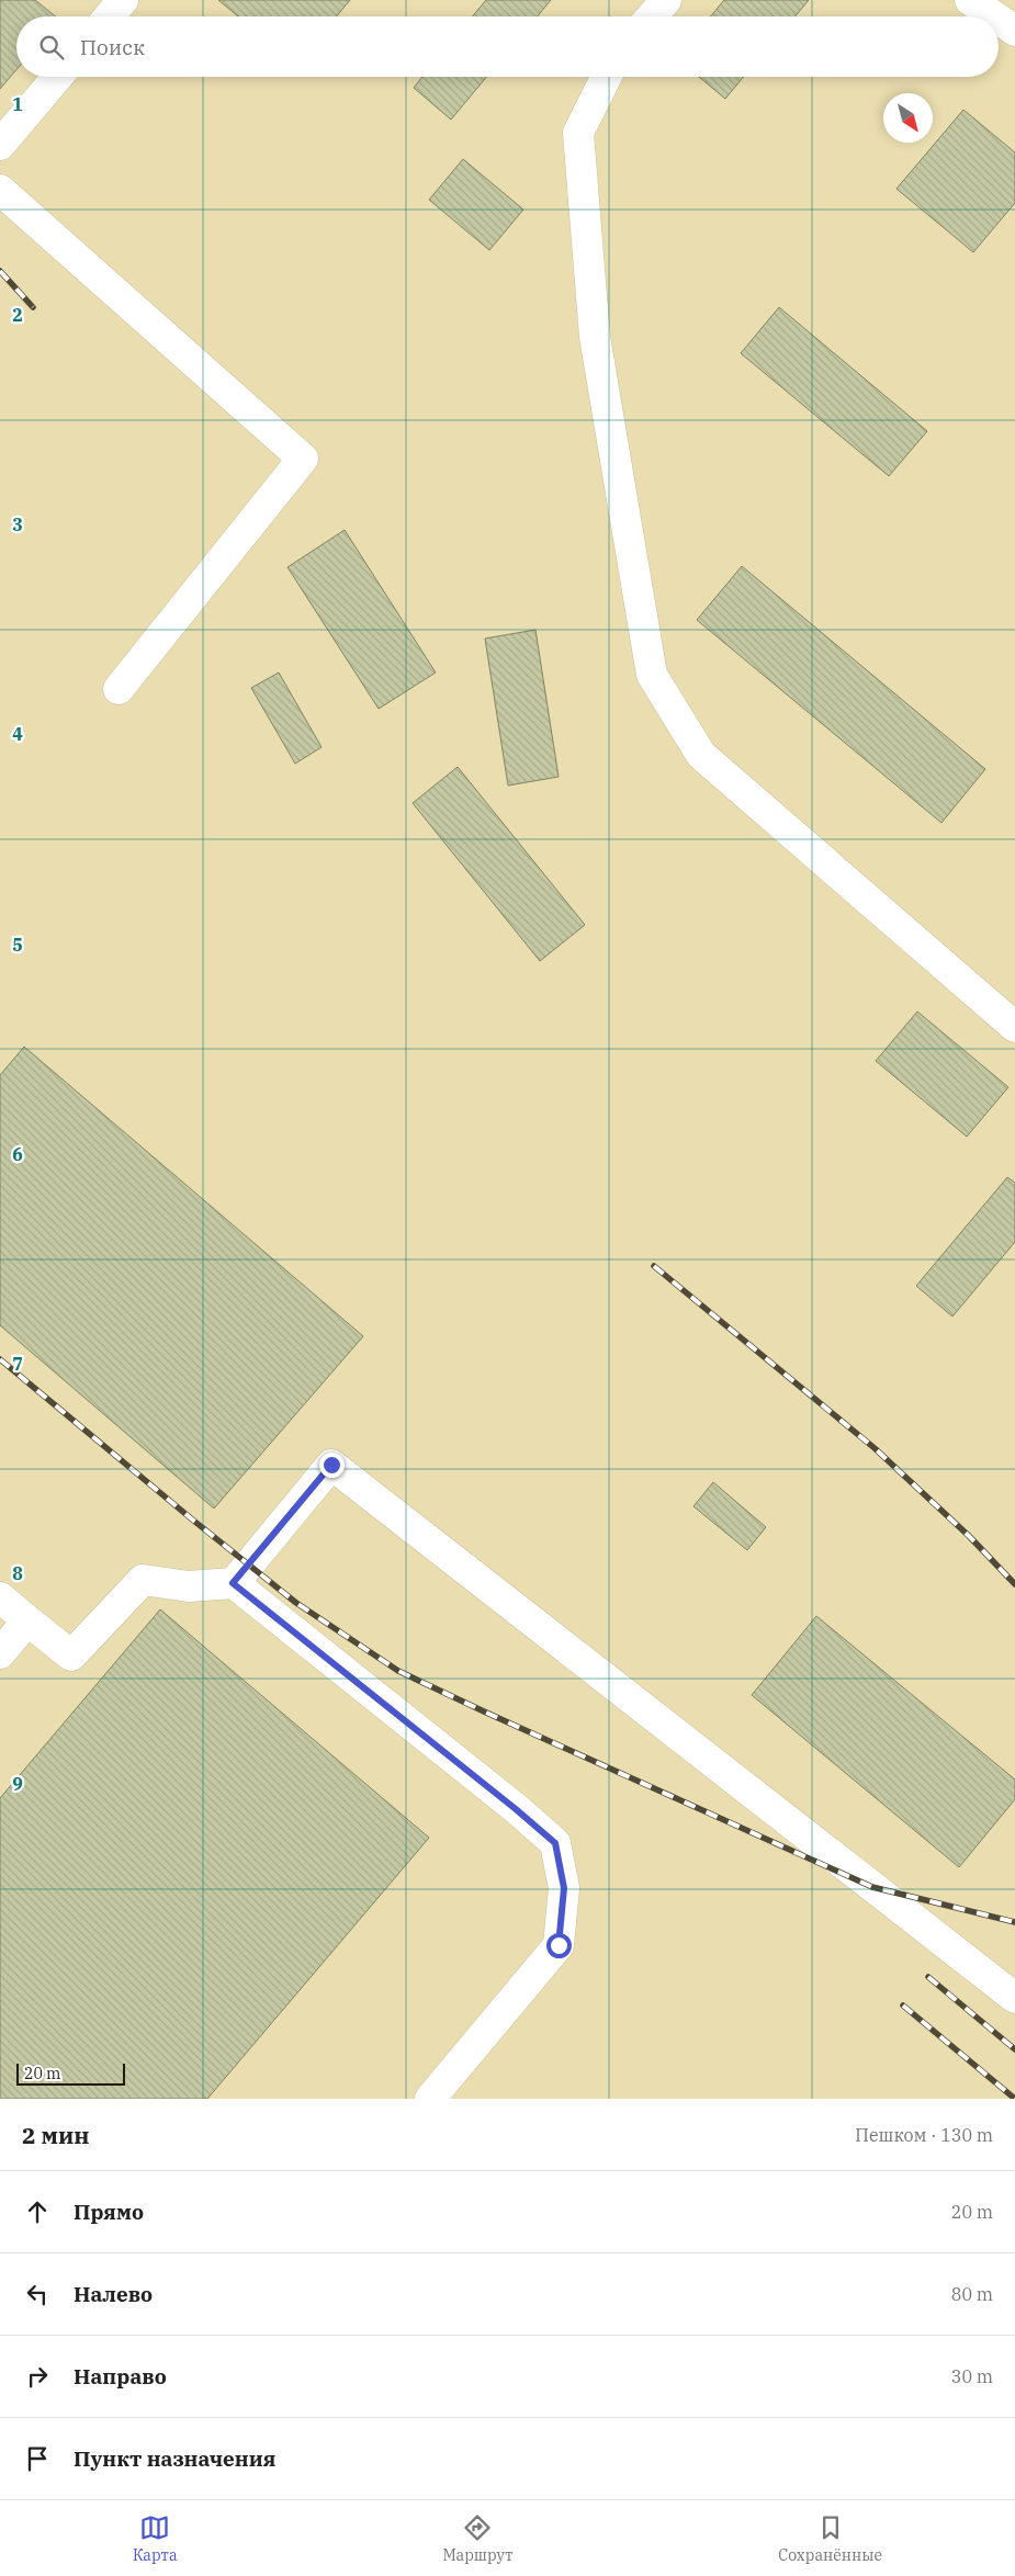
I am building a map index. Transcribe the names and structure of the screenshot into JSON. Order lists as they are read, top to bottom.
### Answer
{
  "scale_bar": "20 m",
  "north": "bottom right",
  "page": {
    "search": "Поиск",
    "scale": "20 m",
    "heading": ["2 мин", "Пешком · 130 m"],
    "list": [
      ["Прямо", "20 m"],
      ["Налево", "80 m"],
      ["Направо", "30 m"],
      "Пункт назначения"
    ],
    "nav": ["Карта", "Маршрут", "Сохранённые"]
  },
  "grid": {
    "rows": [
      "1",
      "2",
      "3",
      "4",
      "5",
      "6",
      "7",
      "8",
      "9"
    ]
  }
}
